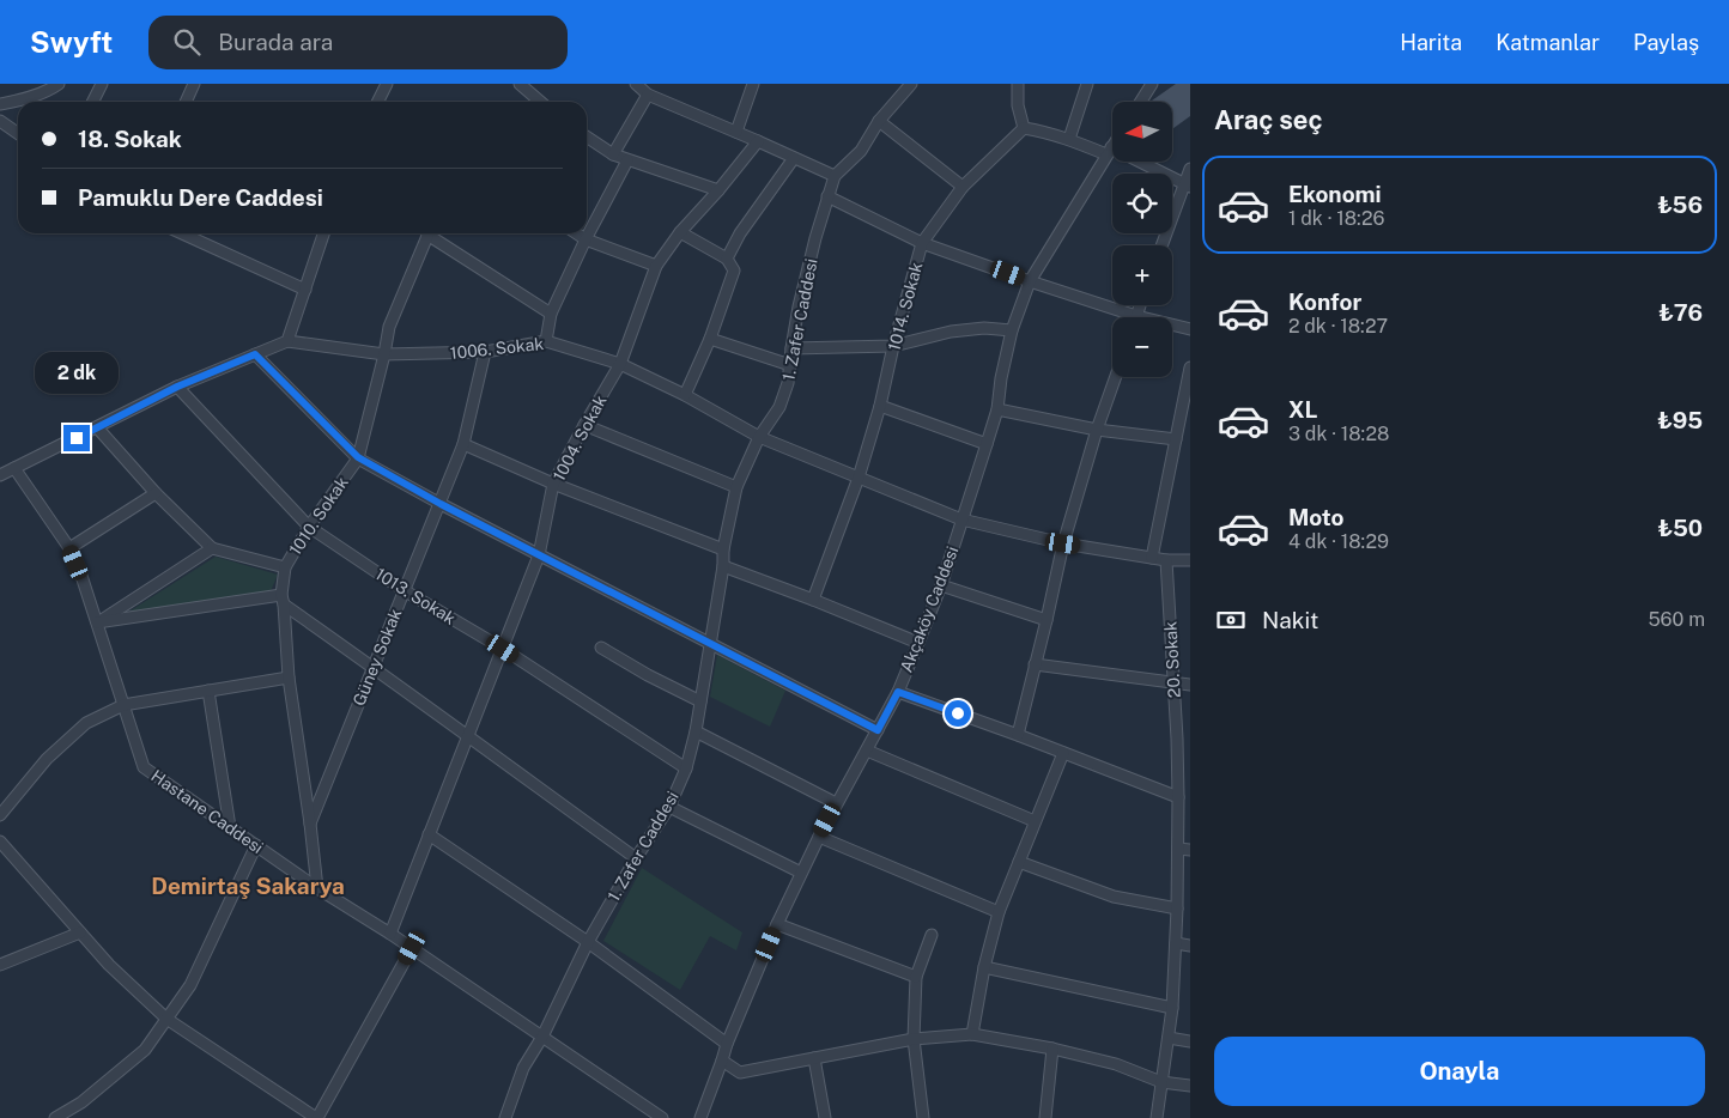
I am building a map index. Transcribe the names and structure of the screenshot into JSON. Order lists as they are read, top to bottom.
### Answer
{
  "streets": {
    "street": [
      "1014. Sokak",
      "1. Zafer Caddesi",
      "1006. Sokak",
      "1004. Sokak",
      "1010. Sokak",
      "1013. Sokak",
      "Akçaköy Caddesi",
      "Güney Sokak",
      "20. Sokak",
      "Hastane Caddesi"
    ]
  },
  "crossings": [
    ["1014. Sokak", "1006. Sokak"],
    ["1. Zafer Caddesi", "1006. Sokak"],
    ["1. Zafer Caddesi", "1013. Sokak"],
    ["1. Zafer Caddesi", "Hastane Caddesi"],
    ["1006. Sokak", "1004. Sokak"],
    ["1006. Sokak", "1010. Sokak"],
    ["1006. Sokak", "Akçaköy Caddesi"],
    ["1006. Sokak", "Güney Sokak"],
    ["1006. Sokak", "20. Sokak"],
    ["1004. Sokak", "1013. Sokak"],
    ["1004. Sokak", "Hastane Caddesi"],
    ["1010. Sokak", "1013. Sokak"],
    ["1010. Sokak", "Güney Sokak"],
    ["1010. Sokak", "Hastane Caddesi"],
    ["1013. Sokak", "Güney Sokak"]
  ],
  "districts": ["Demirtaş Sakarya"],
  "north": "left",
  "page": {
    "header": "Swyft",
    "search": "Burada ara",
    "nav": ["Harita", "Katmanlar", "Paylaş"],
    "heading": "Araç seç",
    "map_buttons": ["+", "−"],
    "banner": ["18. Sokak", "Pamuklu Dere Caddesi"],
    "list": [
      {
        "name": "Ekonomi",
        "note": "1 dk · 18:26",
        "value": "₺56"
      },
      {
        "name": "Konfor",
        "note": "2 dk · 18:27",
        "value": "₺76"
      },
      {
        "name": "XL",
        "note": "3 dk · 18:28",
        "value": "₺95"
      },
      {
        "name": "Moto",
        "note": "4 dk · 18:29",
        "value": "₺50"
      }
    ],
    "bubble": "2 dk",
    "pay": ["Nakit", "560 m"],
    "buttons": "Onayla"
  }
}
